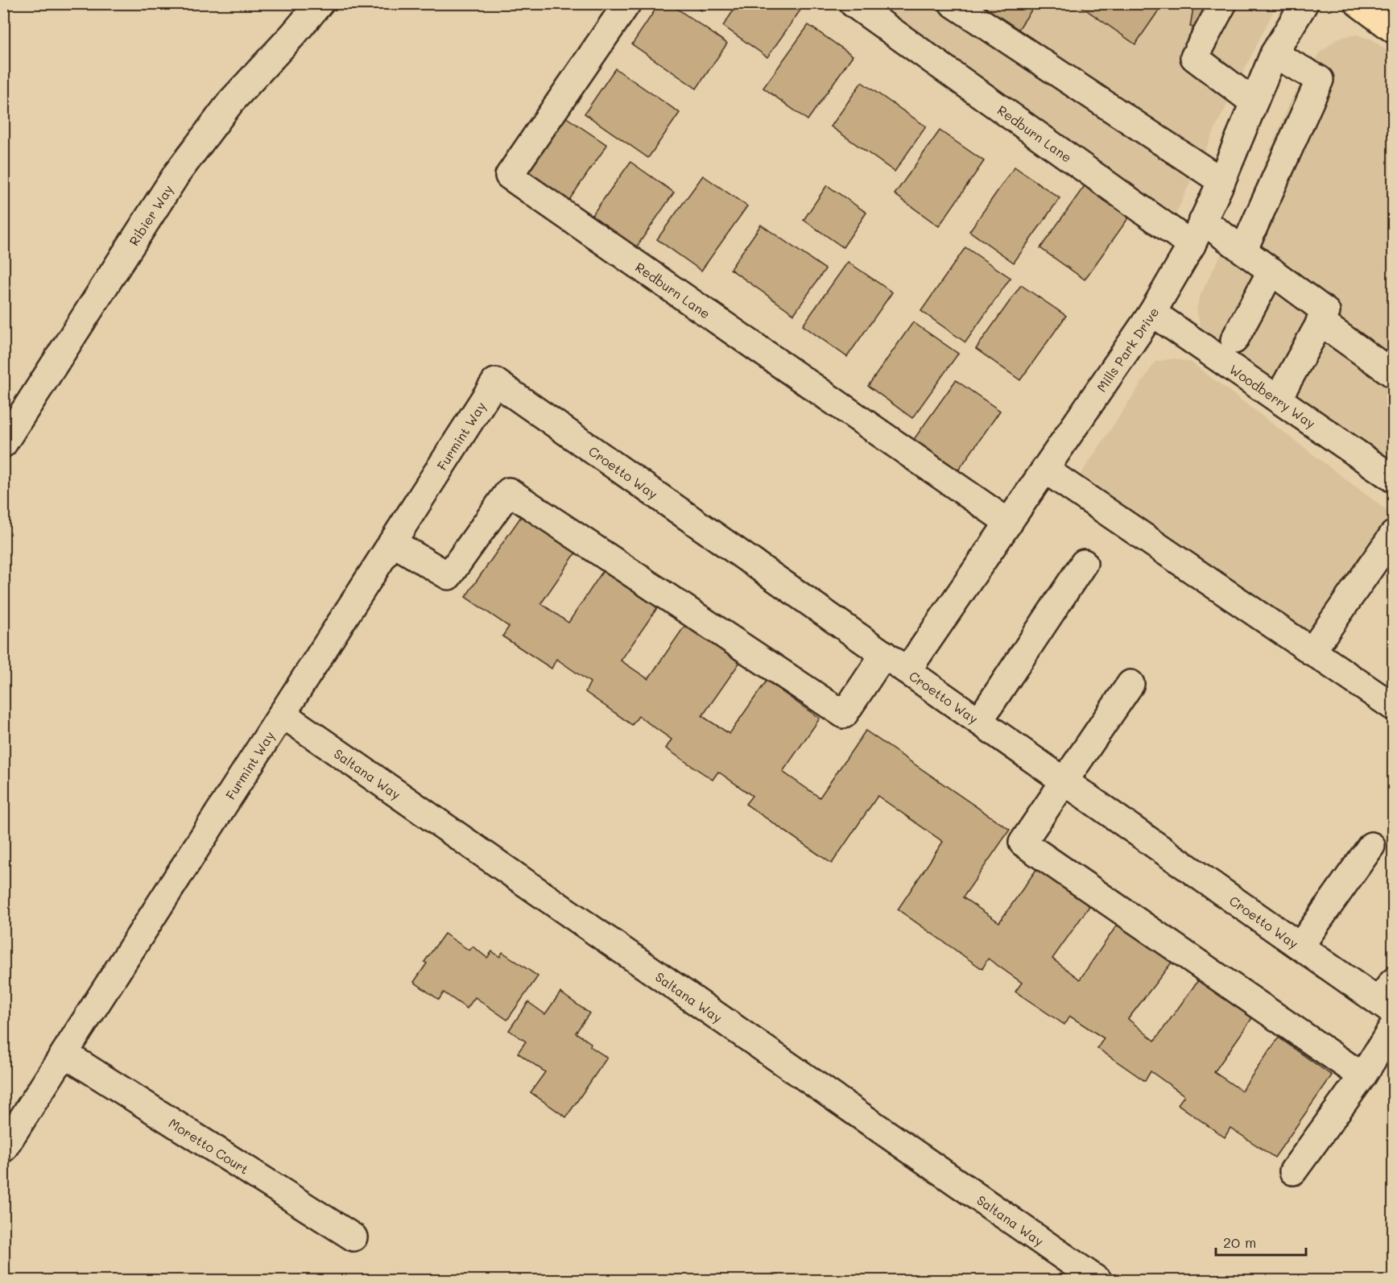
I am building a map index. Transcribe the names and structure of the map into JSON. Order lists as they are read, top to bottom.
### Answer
{
  "streets": {
    "street": [
      "Redburn Lane",
      "Ribier Way",
      "Mills Park Drive",
      "Woodberry Way",
      "Furmint Way",
      "Croetto Way",
      "Saltana Way",
      "Moretto Court"
    ]
  },
  "crossings": [
    ["Redburn Lane", "Mills Park Drive"],
    ["Mills Park Drive", "Woodberry Way"],
    ["Mills Park Drive", "Croetto Way"],
    ["Furmint Way", "Croetto Way"],
    ["Furmint Way", "Saltana Way"],
    ["Furmint Way", "Moretto Court"]
  ],
  "scale_bar": "20 m"
}
